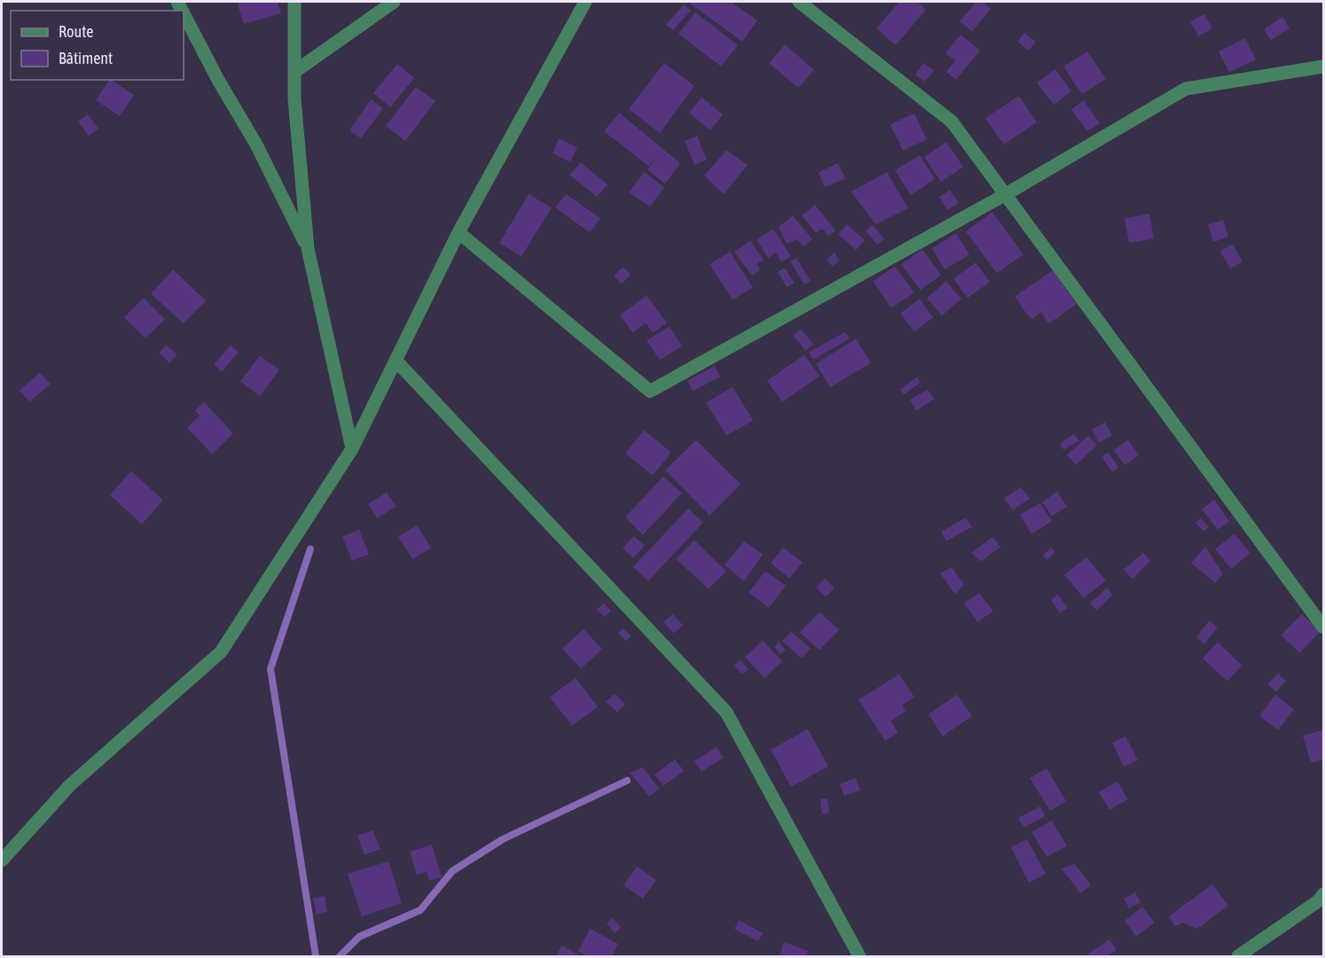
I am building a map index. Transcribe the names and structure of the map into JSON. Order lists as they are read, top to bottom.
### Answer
{
  "legend": ["Route", "Bâtiment"]
}
